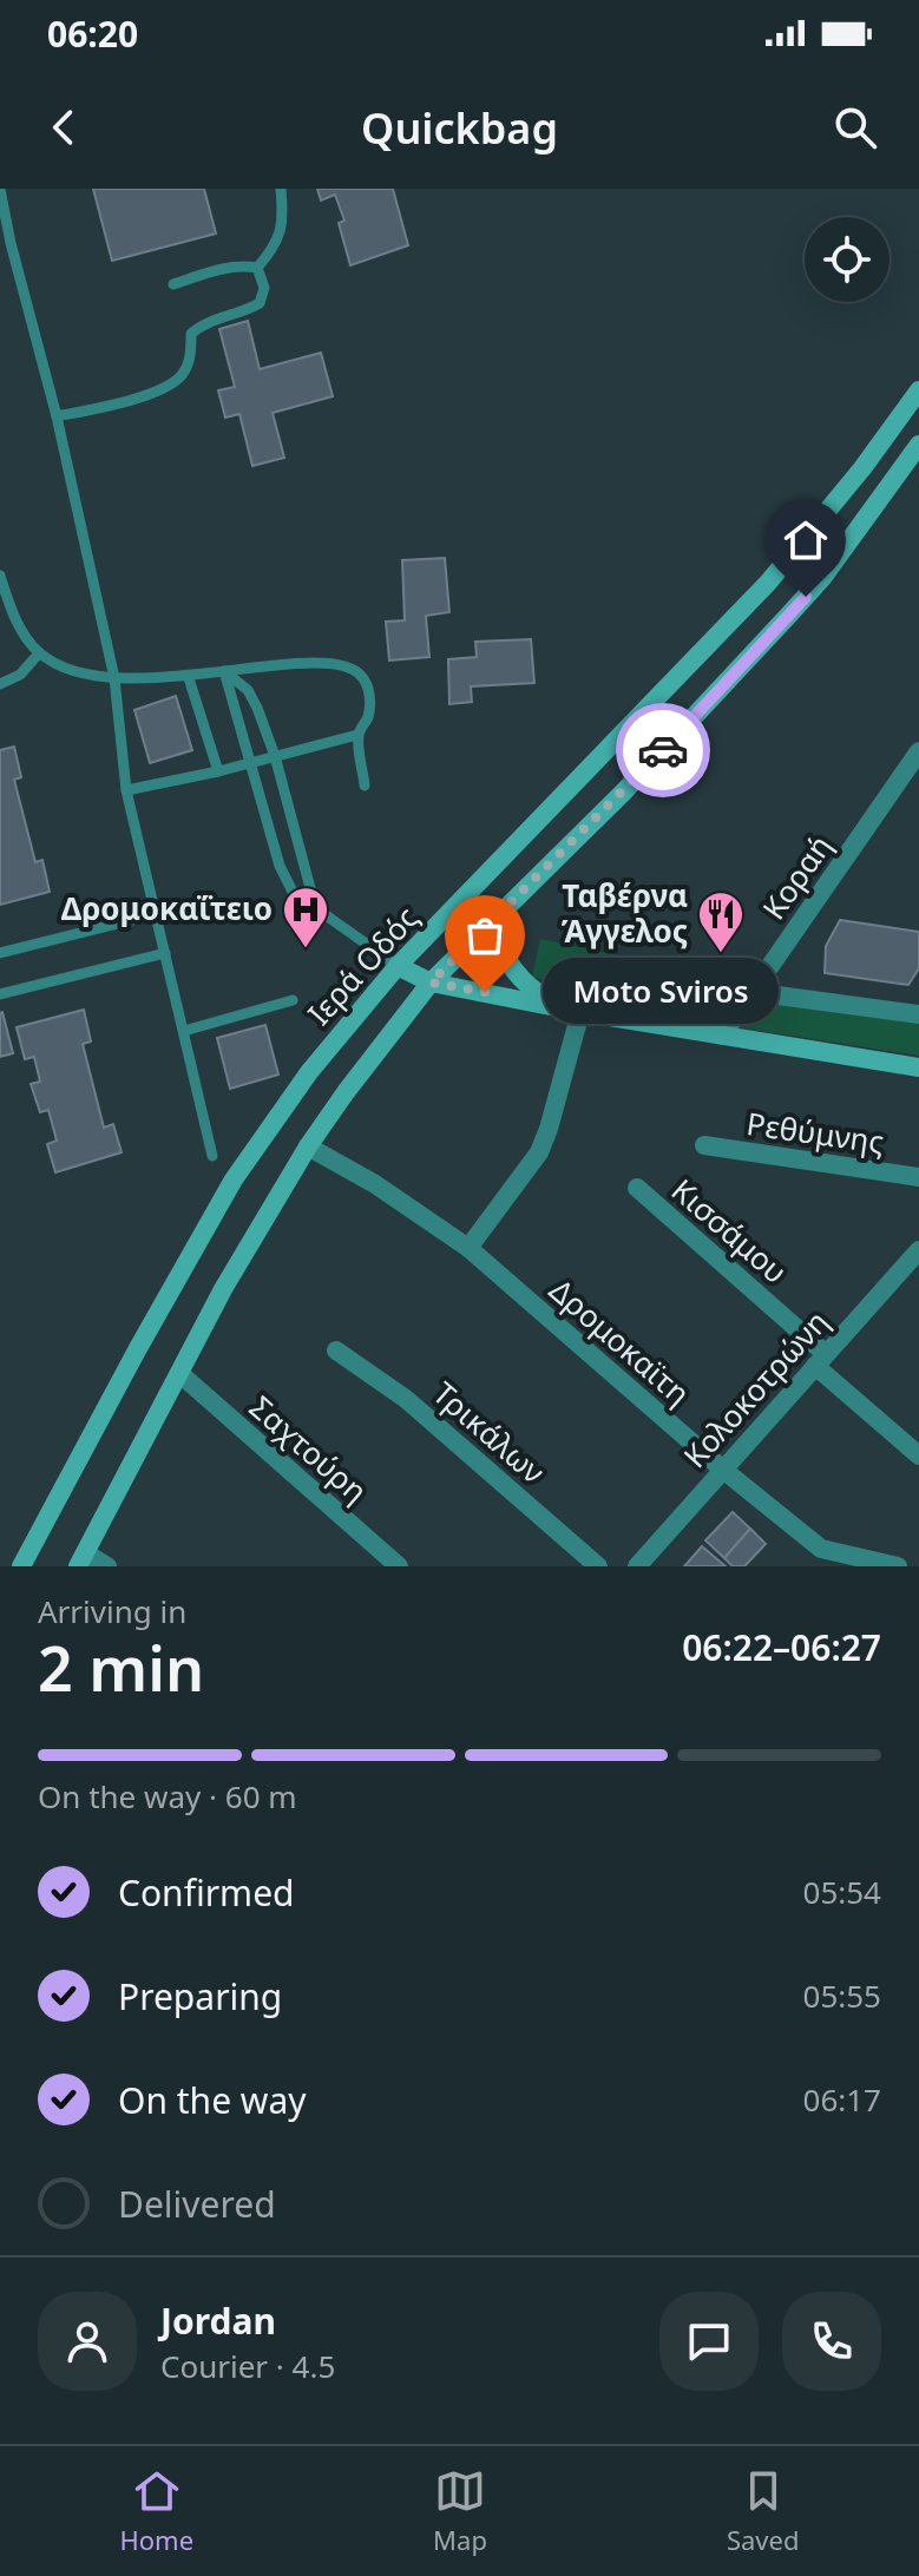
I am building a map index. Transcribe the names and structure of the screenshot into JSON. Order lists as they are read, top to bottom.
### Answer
{
  "streets": {
    "main road": ["Ιερά Οδός"],
    "street": [
      "Κοραή",
      "Ρεθύμνης",
      "Κισσάμου",
      "Δρομοκαϊτη",
      "Κολοκοτρώνη",
      "Τρικάλων",
      "Σαχτούρη"
    ]
  },
  "crossings": [
    ["Ιερά Οδός", "Δρομοκαϊτη"],
    ["Ιερά Οδός", "Σαχτούρη"],
    ["Κισσάμου", "Κολοκοτρώνη"],
    ["Δρομοκαϊτη", "Κολοκοτρώνη"]
  ],
  "places": {
    "hospital": ["Δρομοκαΐτειο"],
    "restaurant": ["Ταβέρνα Άγγελος"],
    "other": ["Moto Sviros"]
  },
  "page": {
    "status": "06:20",
    "header": "Quickbag",
    "bubble": "Moto Sviros",
    "heading": ["2 min", "Arriving in", "06:22–06:27"],
    "panel": ["Jordan", "Courier · 4.5"],
    "bar": "On the way · 60 m",
    "list": [
      ["Confirmed", "05:54"],
      ["Preparing", "05:55"],
      ["On the way", "06:17"],
      "Delivered"
    ],
    "tabs": ["Home", "Map", "Saved"]
  }
}
